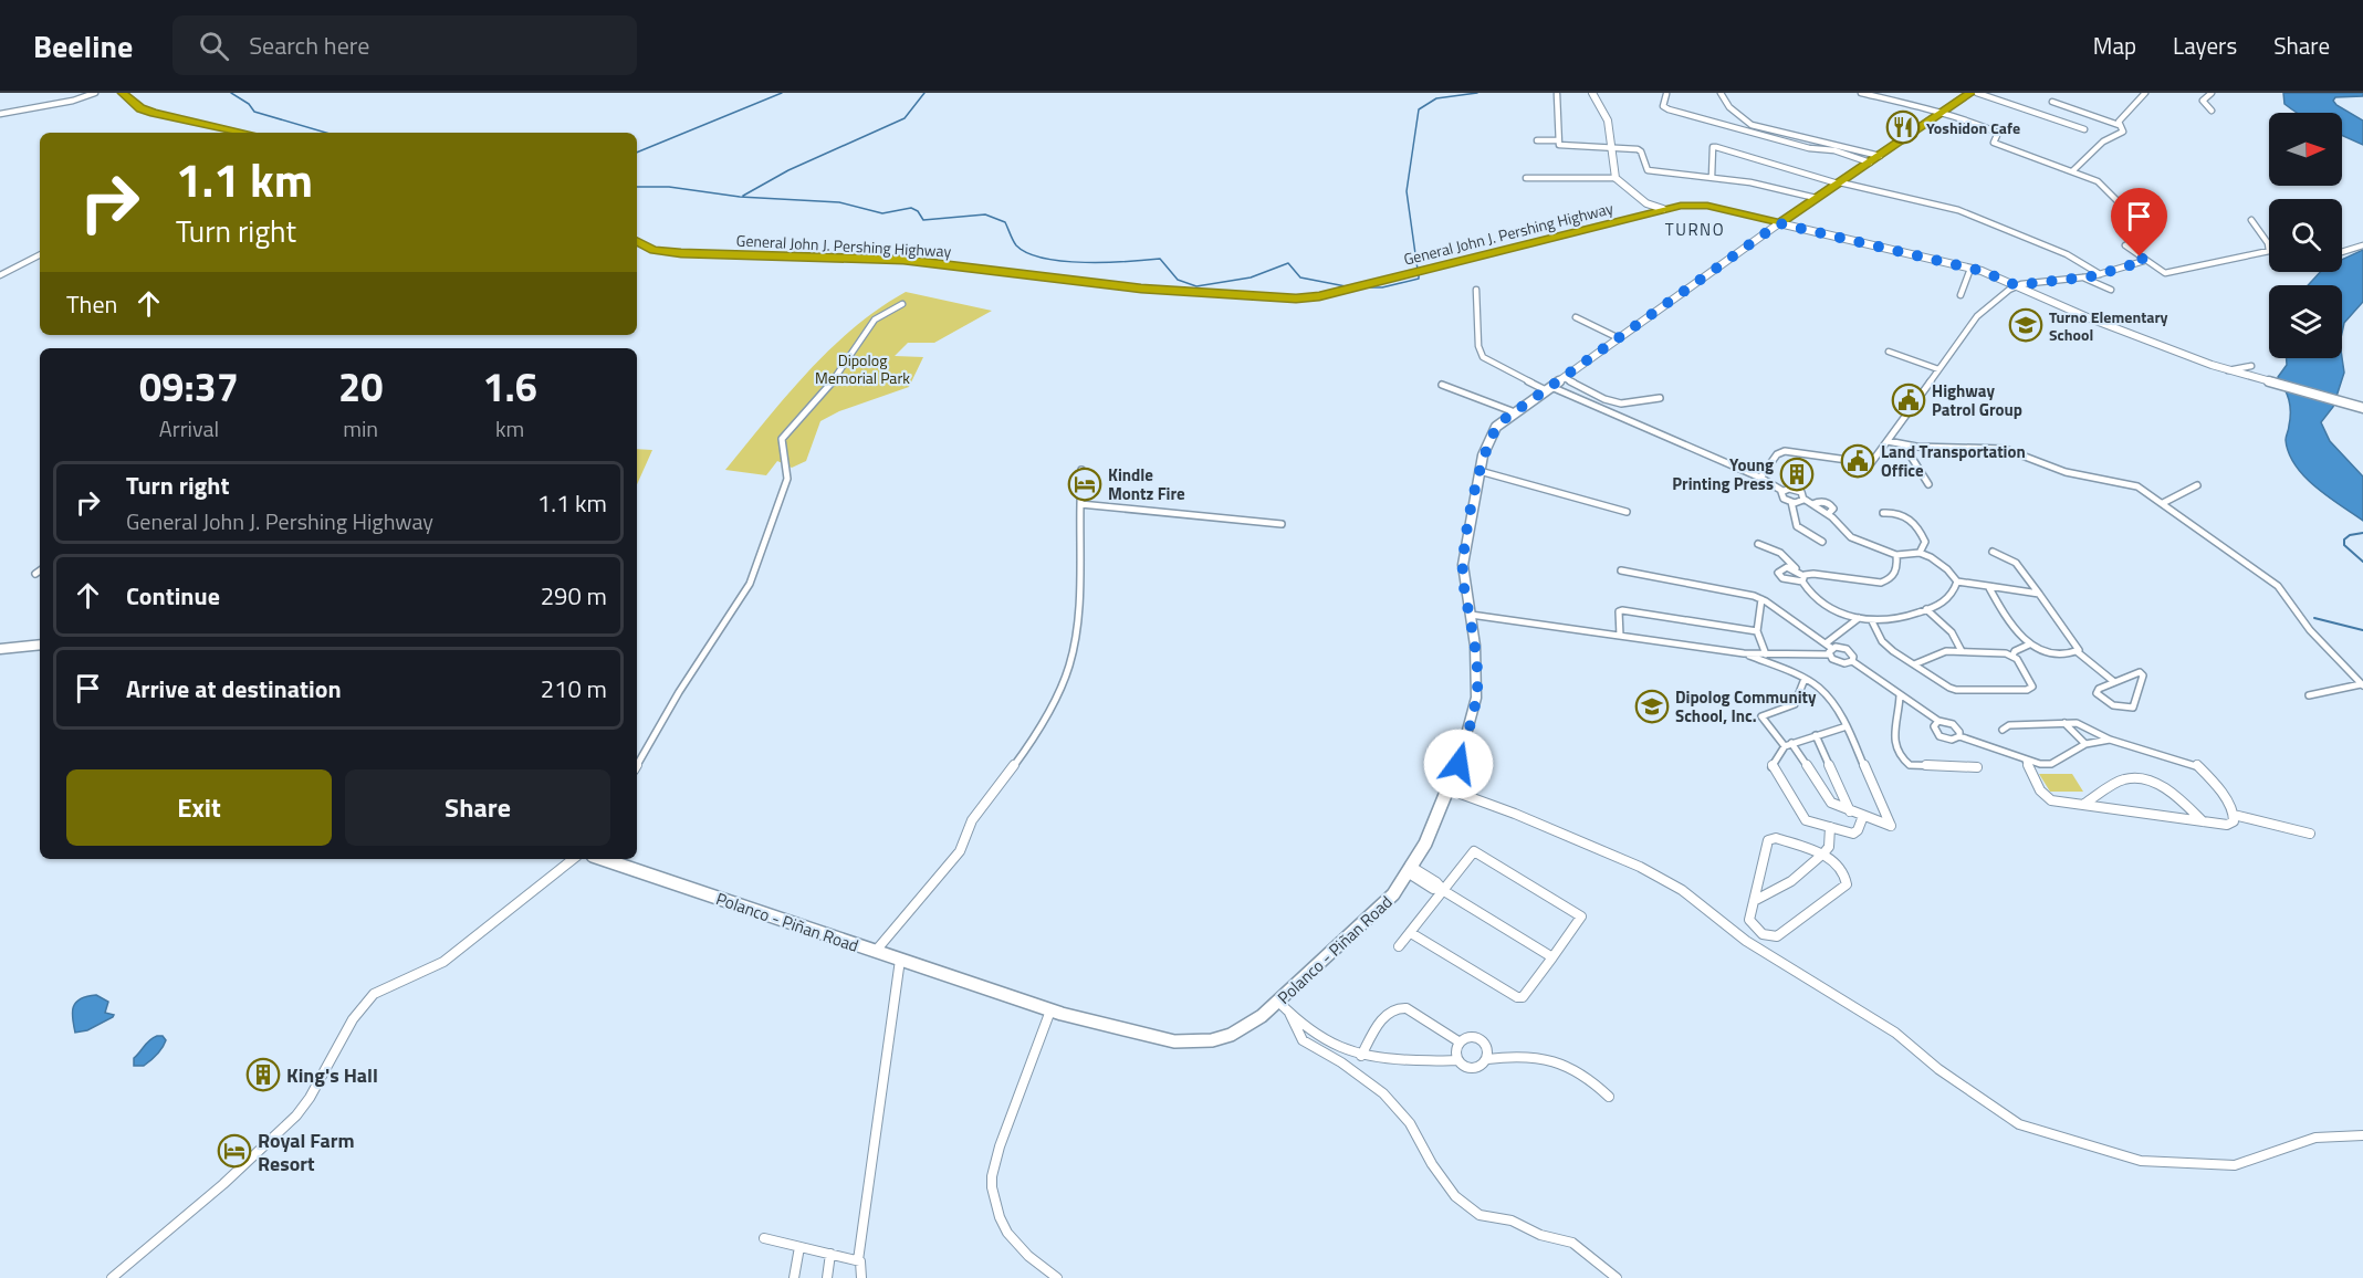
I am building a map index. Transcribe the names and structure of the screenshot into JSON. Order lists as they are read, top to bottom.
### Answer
{
  "streets": {
    "highway": ["General John J. Pershing Highway"],
    "main road": ["Polanco - Piñan Road"]
  },
  "crossings": [
    ["General John J. Pershing Highway", "Polanco - Piñan Road"]
  ],
  "districts": ["TURNO"],
  "parks": ["Dipolog Memorial Park"],
  "places": {
    "restaurant": ["Yoshidon Cafe"],
    "school or university": ["Turno Elementary School", "Dipolog Community School, Inc."],
    "public building": ["Highway Patrol Group", "Land Transportation Office"],
    "building": ["Young Printing Press", "King's Hall"],
    "hotel": ["Kindle Montz Fire", "Royal Farm Resort"]
  },
  "north": "right",
  "page": {
    "header": "Beeline",
    "search": "Search here",
    "nav": ["Map", "Layers", "Share"],
    "turn": ["1.1 km", "Turn right"],
    "then": "Then",
    "eta": [
      "09:37",
      "Arrival",
      "20",
      "min",
      "1.6",
      "km"
    ],
    "list": [
      {
        "name": "Turn right",
        "note": "General John J. Pershing Highway",
        "value": "1.1 km"
      },
      {
        "name": "Continue",
        "value": "290 m"
      },
      {
        "name": "Arrive at destination",
        "value": "210 m"
      }
    ],
    "buttons": ["Exit", "Share"]
  }
}
